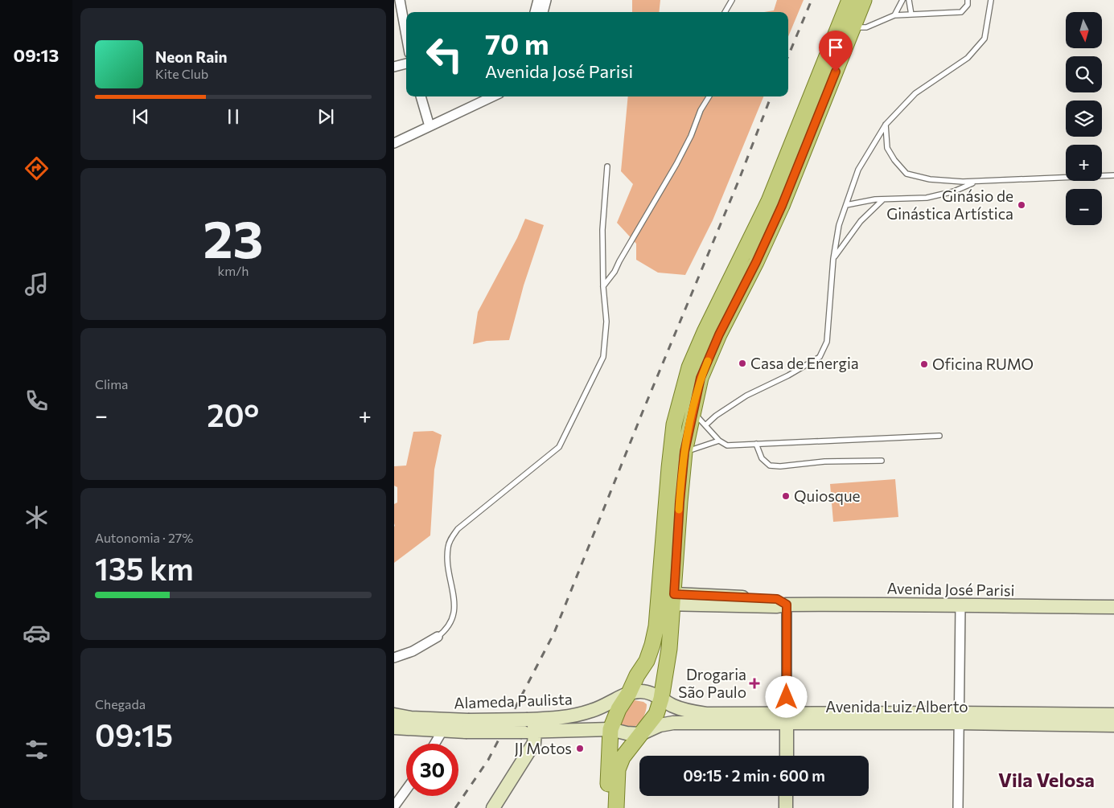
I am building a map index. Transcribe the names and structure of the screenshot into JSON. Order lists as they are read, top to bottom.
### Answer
{
  "streets": {
    "main road": ["Avenida José Parisi", "Alameda Paulista", "Avenida Luiz Alberto"]
  },
  "crossings": [
    ["Alameda Paulista", "Avenida Luiz Alberto"]
  ],
  "districts": ["Vila Velosa"],
  "places": {
    "other": [
      "Ginásio de Ginástica Artística",
      "Casa de Energia",
      "Oficina RUMO",
      "Quiosque",
      "JJ Motos"
    ],
    "health": ["Drogaria São Paulo"]
  },
  "north": "bottom",
  "page": {
    "tabs": "09:13",
    "map_buttons": ["+", "−"],
    "turn": ["70 m", "Avenida José Parisi"],
    "song": ["Neon Rain", "Kite Club"],
    "tile": [
      ["23", "km/h"],
      "Clima",
      ["Autonomia · 27%", "135 km"],
      ["Chegada", "09:15"]
    ],
    "heat": ["−", "20°", "+"],
    "limit": "30",
    "trip": "09:15 · 2 min · 600 m"
  }
}
